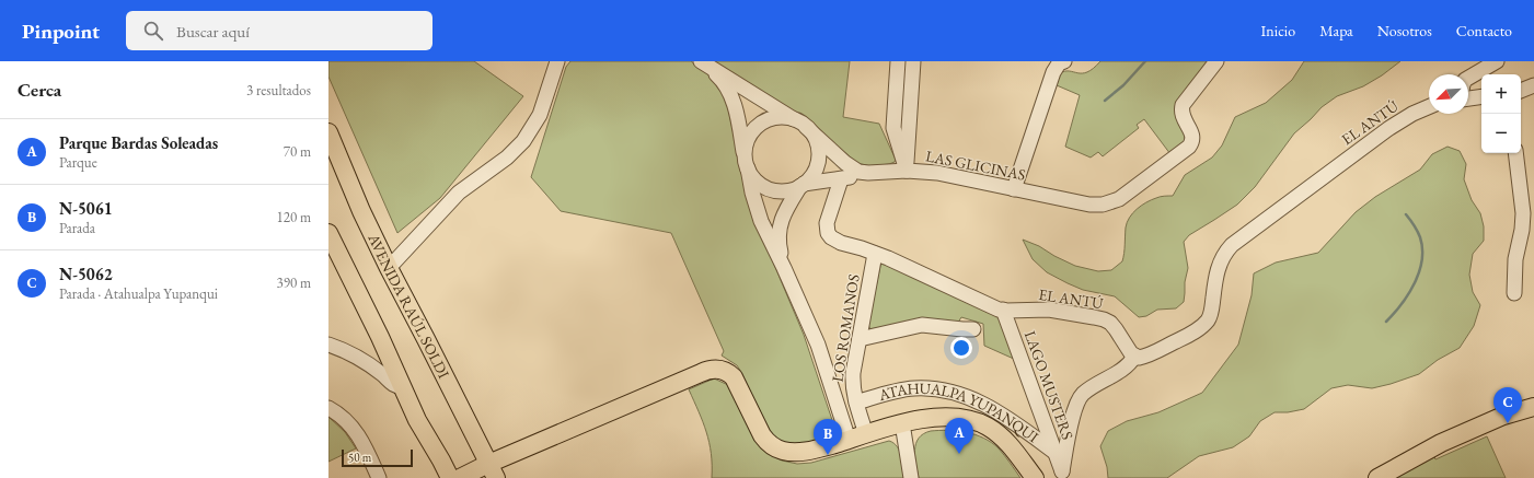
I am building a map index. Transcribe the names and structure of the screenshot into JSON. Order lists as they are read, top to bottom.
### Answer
{
  "streets": {
    "main road": ["AVENIDA RAÚL SOLDI"],
    "street": [
      "EL ANTÚ",
      "LAS GLICINAS",
      "LOS ROMANOS",
      "LAGO MUSTERS",
      "ATAHUALPA YUPANQUI"
    ]
  },
  "crossings": [
    ["EL ANTÚ", "LOS ROMANOS"],
    ["EL ANTÚ", "LAGO MUSTERS"],
    ["LOS ROMANOS", "ATAHUALPA YUPANQUI"],
    ["LAGO MUSTERS", "ATAHUALPA YUPANQUI"]
  ],
  "scale_bar": "50 m",
  "north": "bottom left",
  "page": {
    "header": "Pinpoint",
    "search": "Buscar aquí",
    "nav": [
      "Inicio",
      "Mapa",
      "Nosotros",
      "Contacto"
    ],
    "heading": ["Cerca", "3 resultados"],
    "map_buttons": ["+", "−"],
    "list": [
      {
        "mark": "A",
        "name": "Parque Bardas Soleadas",
        "note": "Parque",
        "value": "70 m"
      },
      {
        "mark": "B",
        "name": "N-5061",
        "note": "Parada",
        "value": "120 m"
      },
      {
        "mark": "C",
        "name": "N-5062",
        "note": "Parada · Atahualpa Yupanqui",
        "value": "390 m"
      }
    ],
    "pins": ["C", "A", "B"],
    "scale": "50 m"
  }
}
